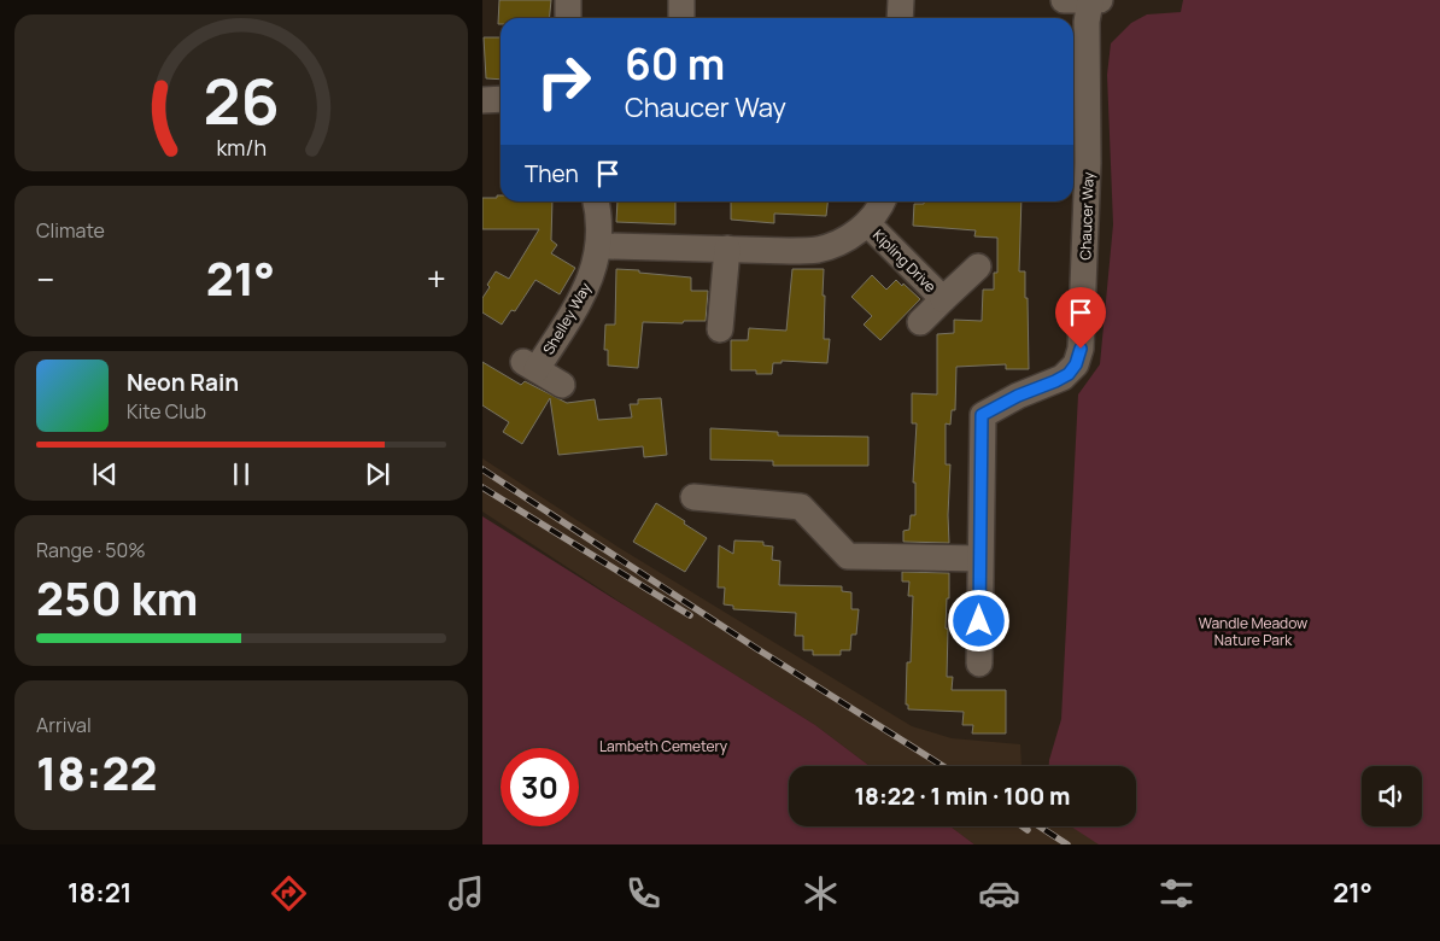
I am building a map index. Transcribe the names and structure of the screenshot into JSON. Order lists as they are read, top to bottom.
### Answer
{
  "streets": {
    "street": ["Chaucer Way", "Kipling Drive", "Shelley Way"]
  },
  "crossings": [
    ["Kipling Drive", "Shelley Way"]
  ],
  "parks": ["Wandle Meadow Nature Park", "Lambeth Cemetery"],
  "page": {
    "turn": ["60 m", "Chaucer Way"],
    "then": "Then",
    "tile": [
      "Climate",
      ["Range · 50%", "250 km"],
      ["Arrival", "18:22"]
    ],
    "heat": ["−", "21°", "+"],
    "song": ["Neon Rain", "Kite Club"],
    "limit": "30",
    "trip": "18:22 · 1 min · 100 m",
    "tabs": ["18:21", "21°"],
    "gauge": ["26", "km/h"]
  }
}
